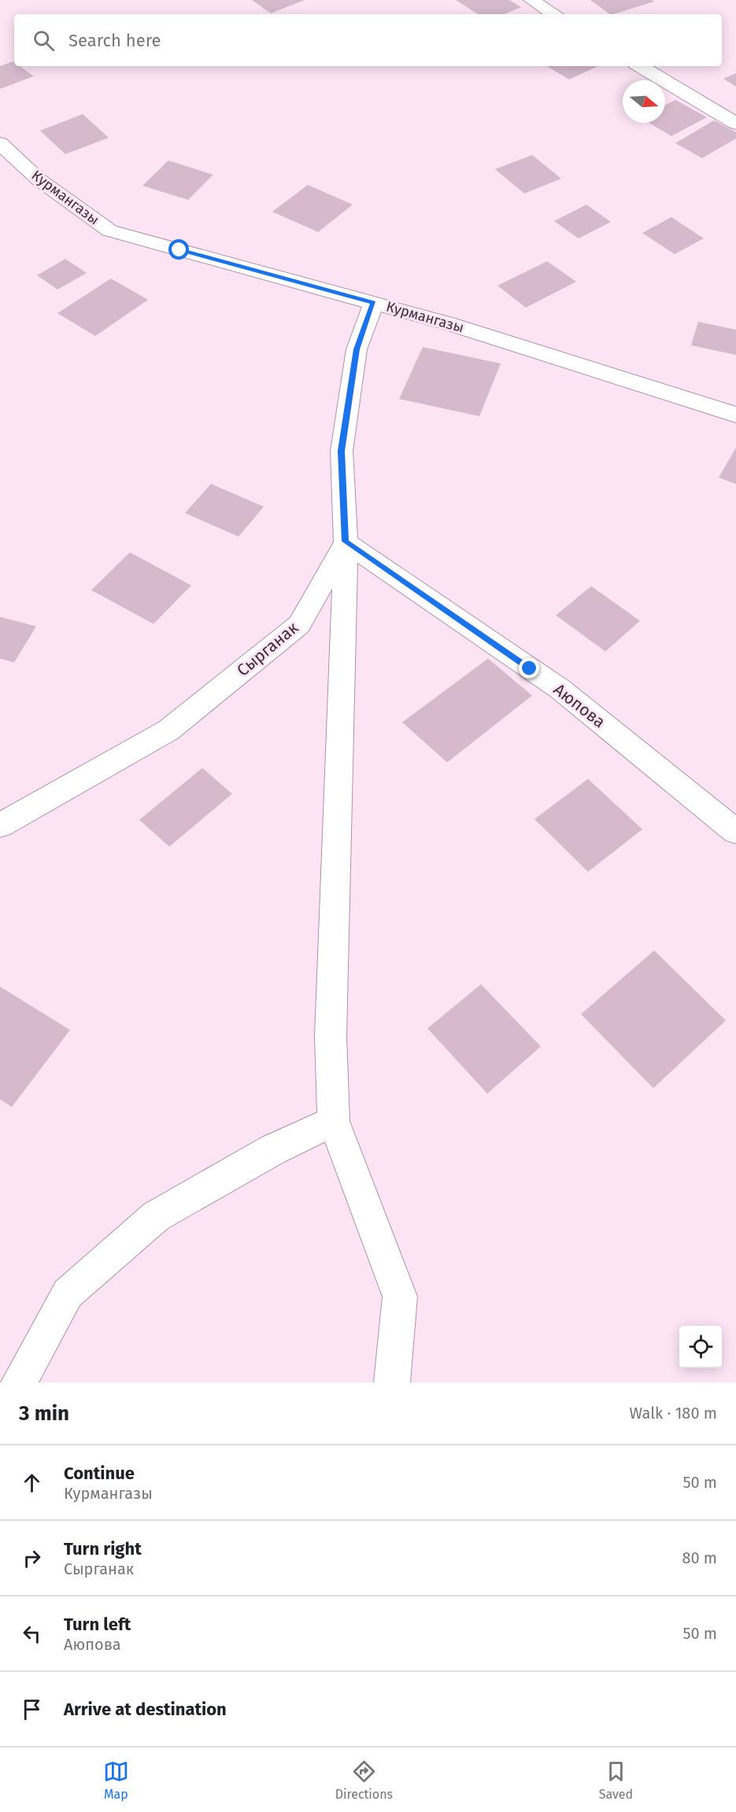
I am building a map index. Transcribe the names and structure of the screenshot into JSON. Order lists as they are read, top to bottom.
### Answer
{
  "streets": {
    "street": ["Курмангазы", "Сырганак", "Аюпова"]
  },
  "crossings": [
    ["Сырганак", "Аюпова"]
  ],
  "north": "right",
  "page": {
    "search": "Search here",
    "heading": ["3 min", "Walk · 180 m"],
    "list": [
      ["Continue", "Курмангазы", "50 m"],
      ["Turn right", "Сырганак", "80 m"],
      ["Turn left", "Аюпова", "50 m"],
      "Arrive at destination"
    ],
    "nav": ["Map", "Directions", "Saved"]
  }
}
